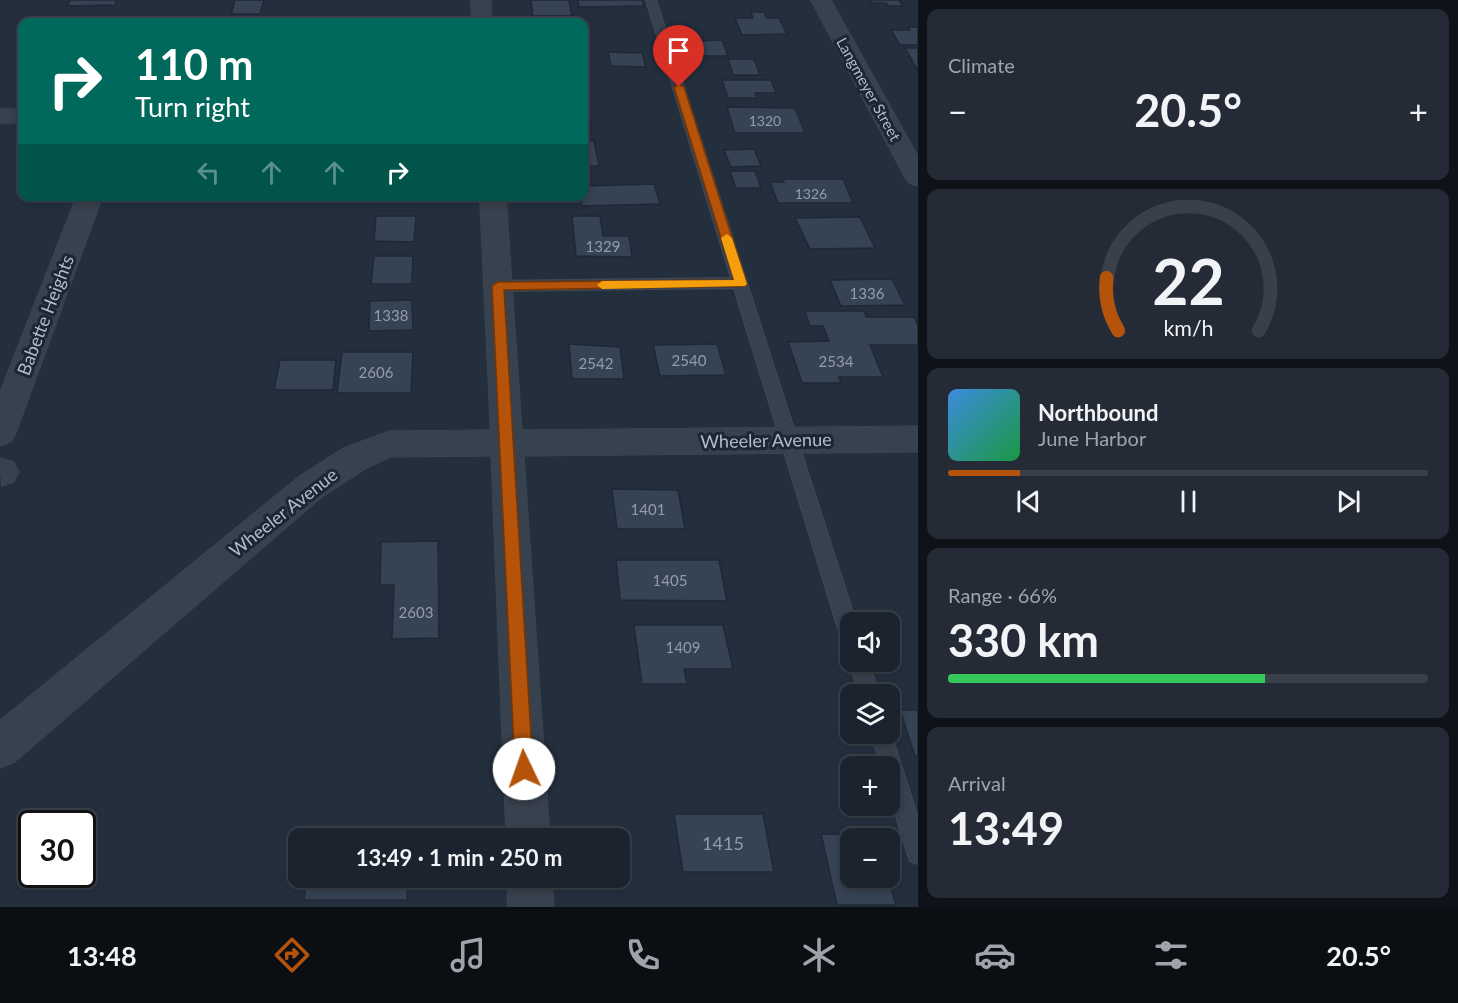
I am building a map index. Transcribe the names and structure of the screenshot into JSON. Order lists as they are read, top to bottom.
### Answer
{
  "streets": {
    "street": ["Langmeyer Street", "Babette Heights", "Wheeler Avenue"]
  },
  "house_numbers": [
    "1320",
    "1326",
    "1329",
    "1336",
    "1338",
    "2540",
    "2534",
    "2542",
    "2606",
    "1401",
    "1405",
    "2603",
    "1409",
    "1415"
  ],
  "page": {
    "tile": [
      "Climate",
      ["Range · 66%", "330 km"],
      ["Arrival", "13:49"]
    ],
    "turn": ["110 m", "Turn right"],
    "heat": ["−", "20.5°", "+"],
    "song": ["Northbound", "June Harbor"],
    "map_buttons": ["+", "−"],
    "limit": "30",
    "trip": "13:49 · 1 min · 250 m",
    "tabs": ["13:48", "20.5°"],
    "gauge": ["22", "km/h"]
  }
}
